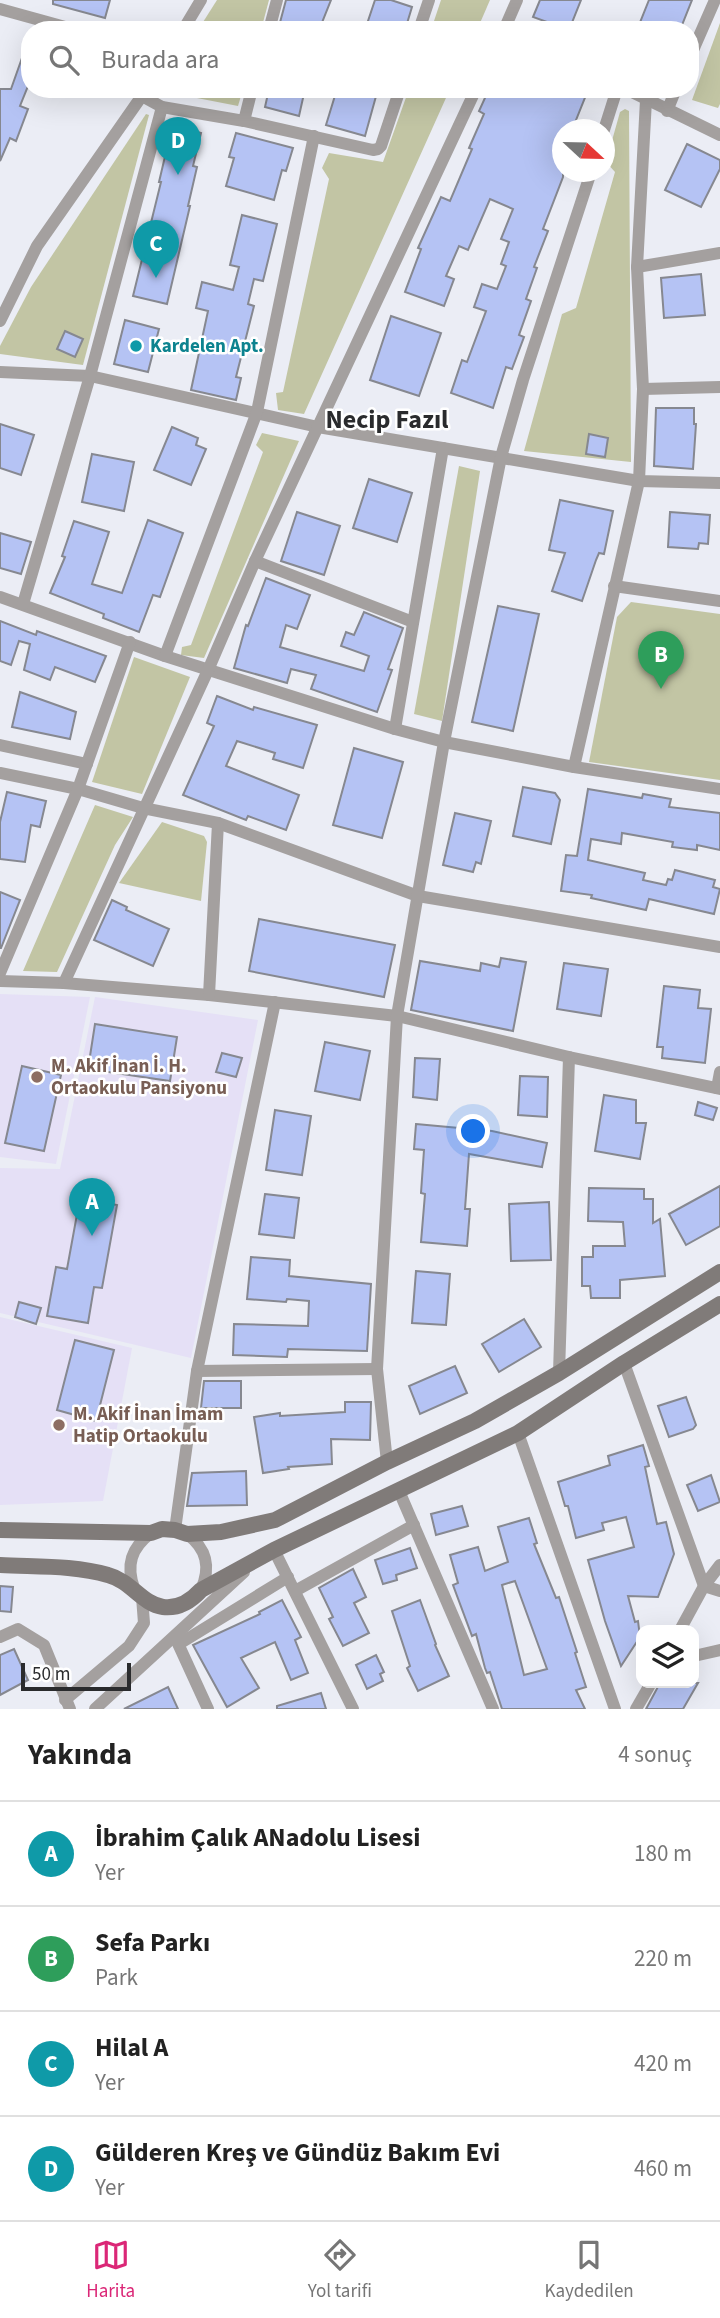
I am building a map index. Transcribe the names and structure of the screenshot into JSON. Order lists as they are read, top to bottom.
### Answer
{
  "districts": ["Necip Fazıl"],
  "places": ["Kardelen Apt.", "M. Akif İnan İ. H. Ortaokulu Pansiyonu", "M. Akif İnan İmam Hatip Ortaokulu"],
  "scale_bar": "50 m",
  "north": "right",
  "page": {
    "search": "Burada ara",
    "pins": [
      "D",
      "C",
      "B",
      "A"
    ],
    "scale": "50 m",
    "heading": ["Yakında", "4 sonuç"],
    "list": [
      {
        "mark": "A",
        "name": "İbrahim Çalık ANadolu Lisesi",
        "note": "Yer",
        "value": "180 m"
      },
      {
        "mark": "B",
        "name": "Sefa Parkı",
        "note": "Park",
        "value": "220 m"
      },
      {
        "mark": "C",
        "name": "Hilal A",
        "note": "Yer",
        "value": "420 m"
      },
      {
        "mark": "D",
        "name": "Gülderen Kreş ve Gündüz Bakım Evi",
        "note": "Yer",
        "value": "460 m"
      }
    ],
    "nav": ["Harita", "Yol tarifi", "Kaydedilen"]
  }
}
